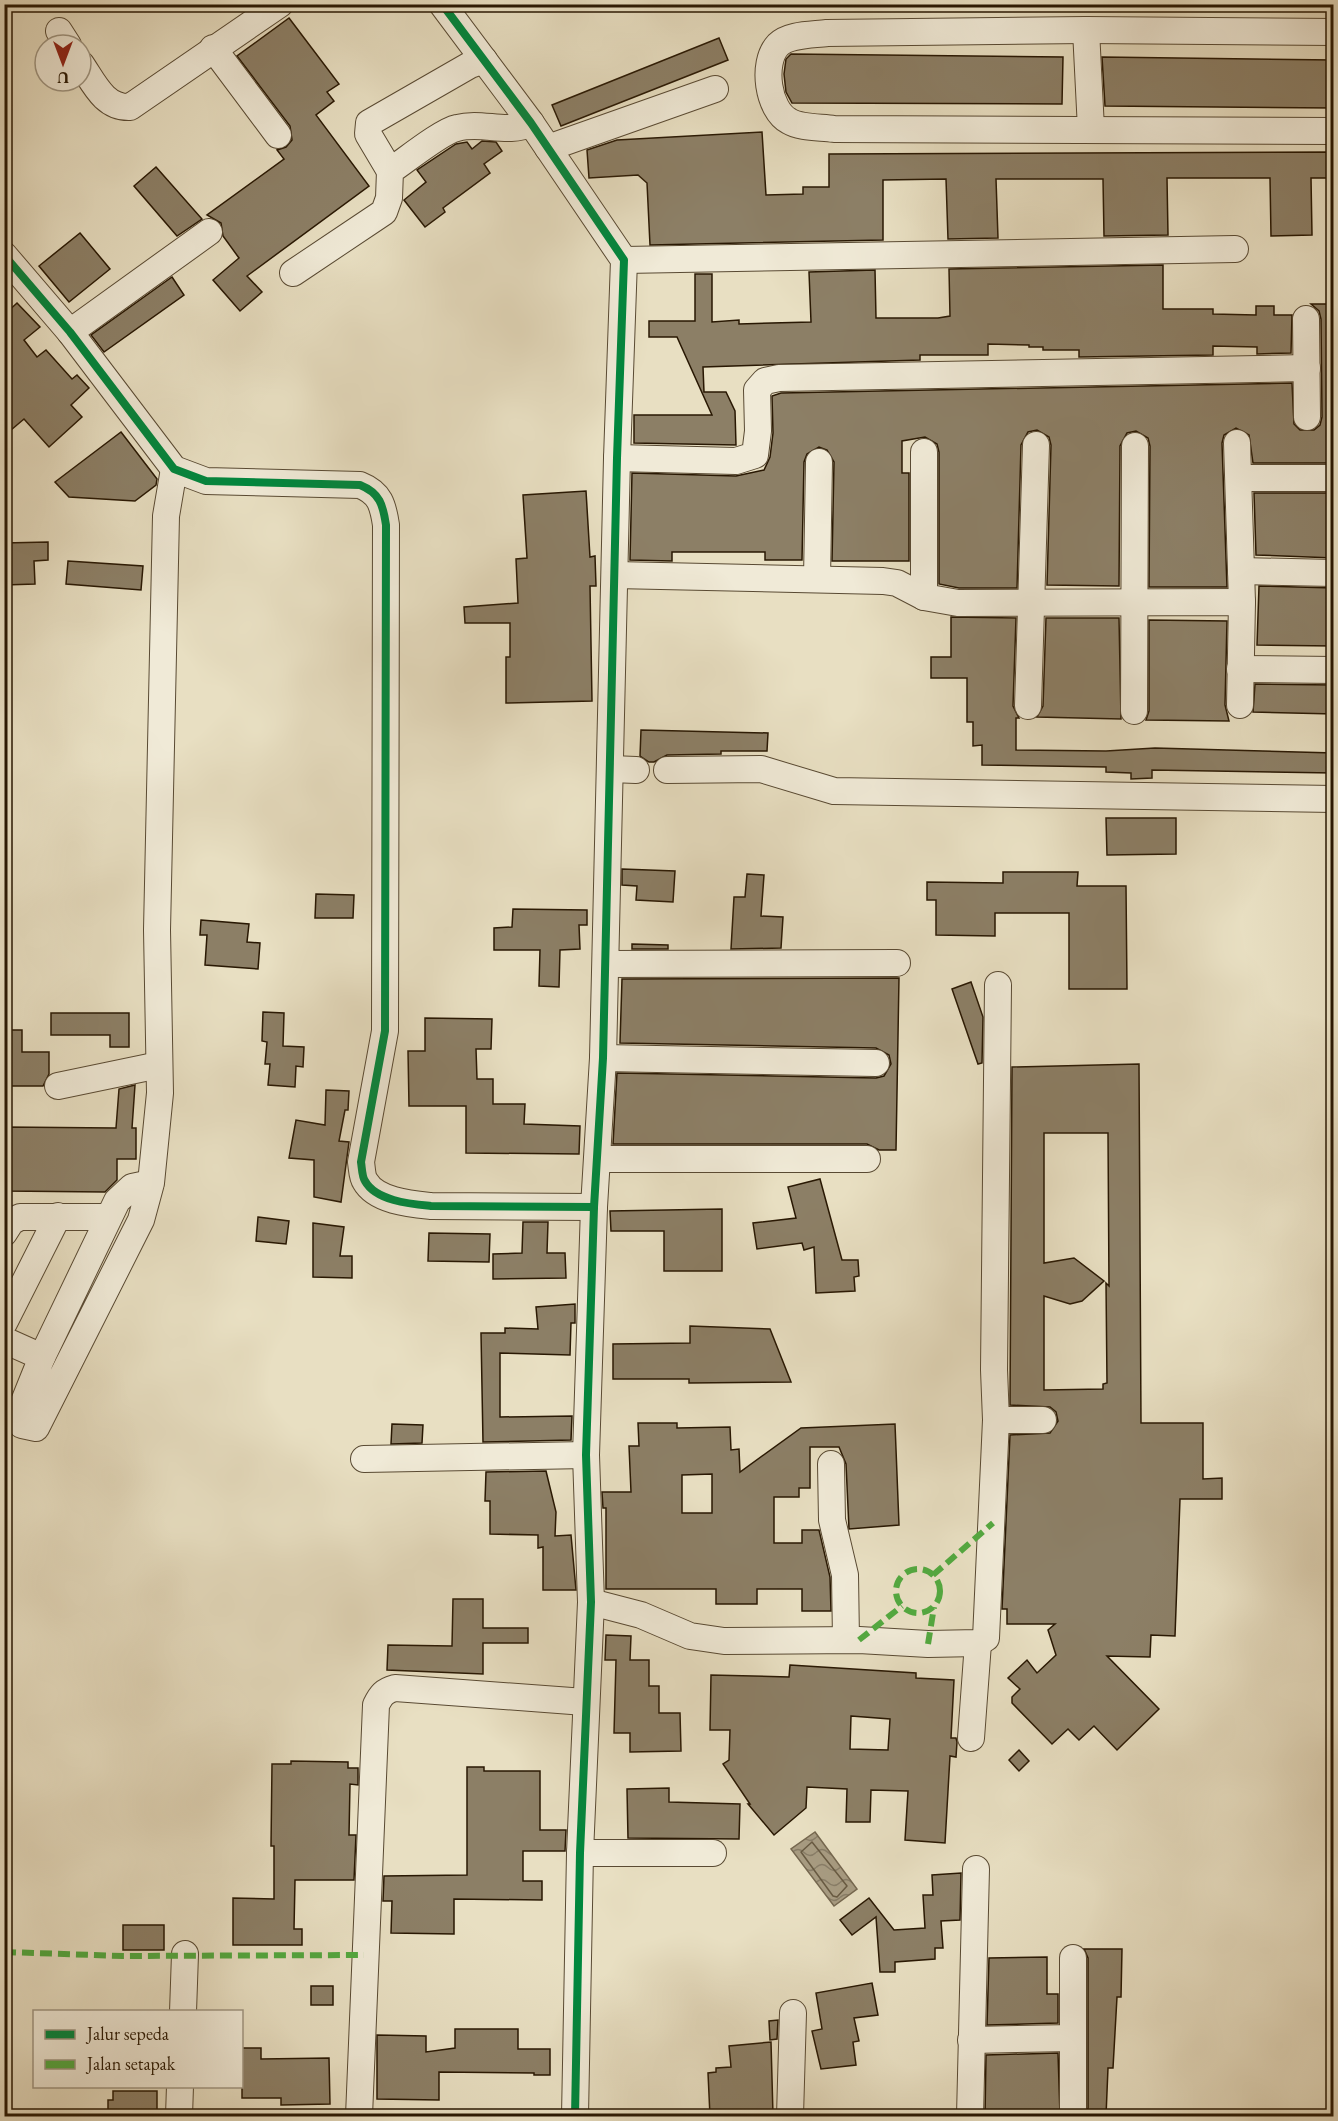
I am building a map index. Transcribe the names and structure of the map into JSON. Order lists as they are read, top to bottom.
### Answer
{
  "legend": ["Jalur sepeda", "Jalan setapak"],
  "north": "bottom"
}
